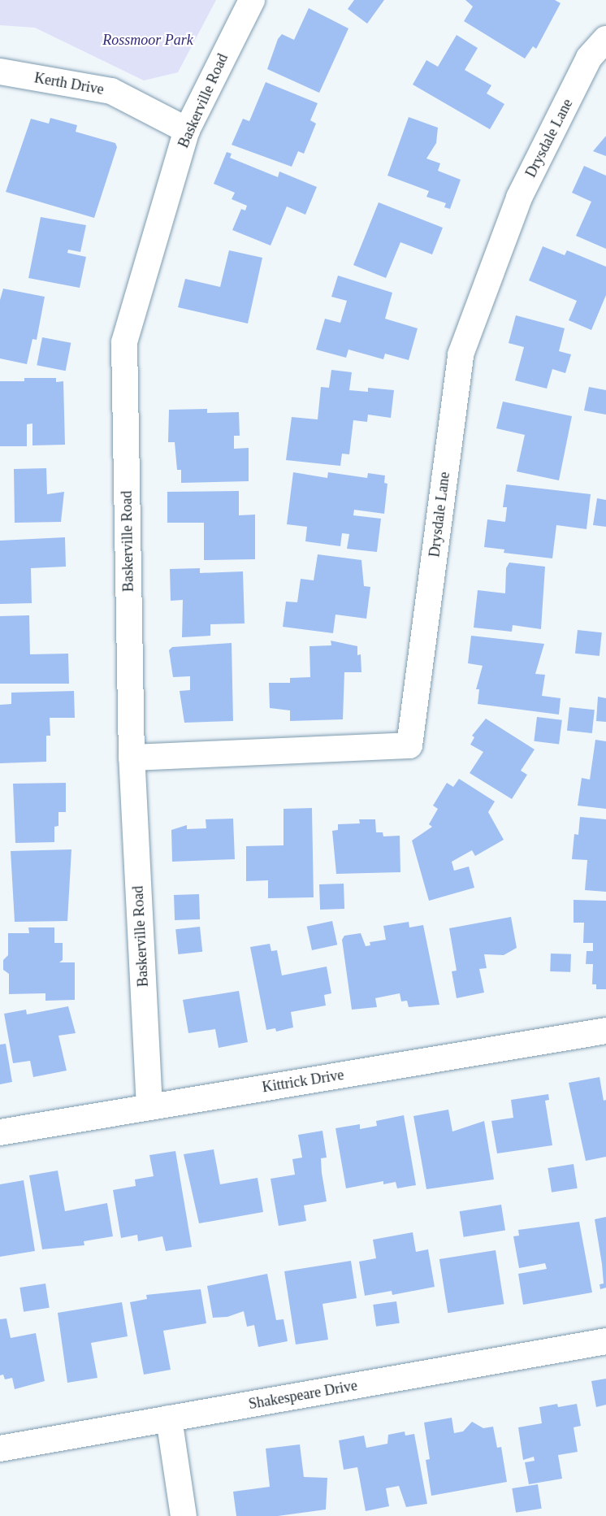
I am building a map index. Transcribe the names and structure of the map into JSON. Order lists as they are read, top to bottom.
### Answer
{
  "streets": {
    "street": [
      "Kerth Drive",
      "Baskerville Road",
      "Drysdale Lane",
      "Kittrick Drive",
      "Shakespeare Drive"
    ]
  },
  "crossings": [
    ["Kerth Drive", "Baskerville Road"],
    ["Baskerville Road", "Drysdale Lane"],
    ["Baskerville Road", "Kittrick Drive"]
  ],
  "parks": ["Rossmoor Park"]
}
